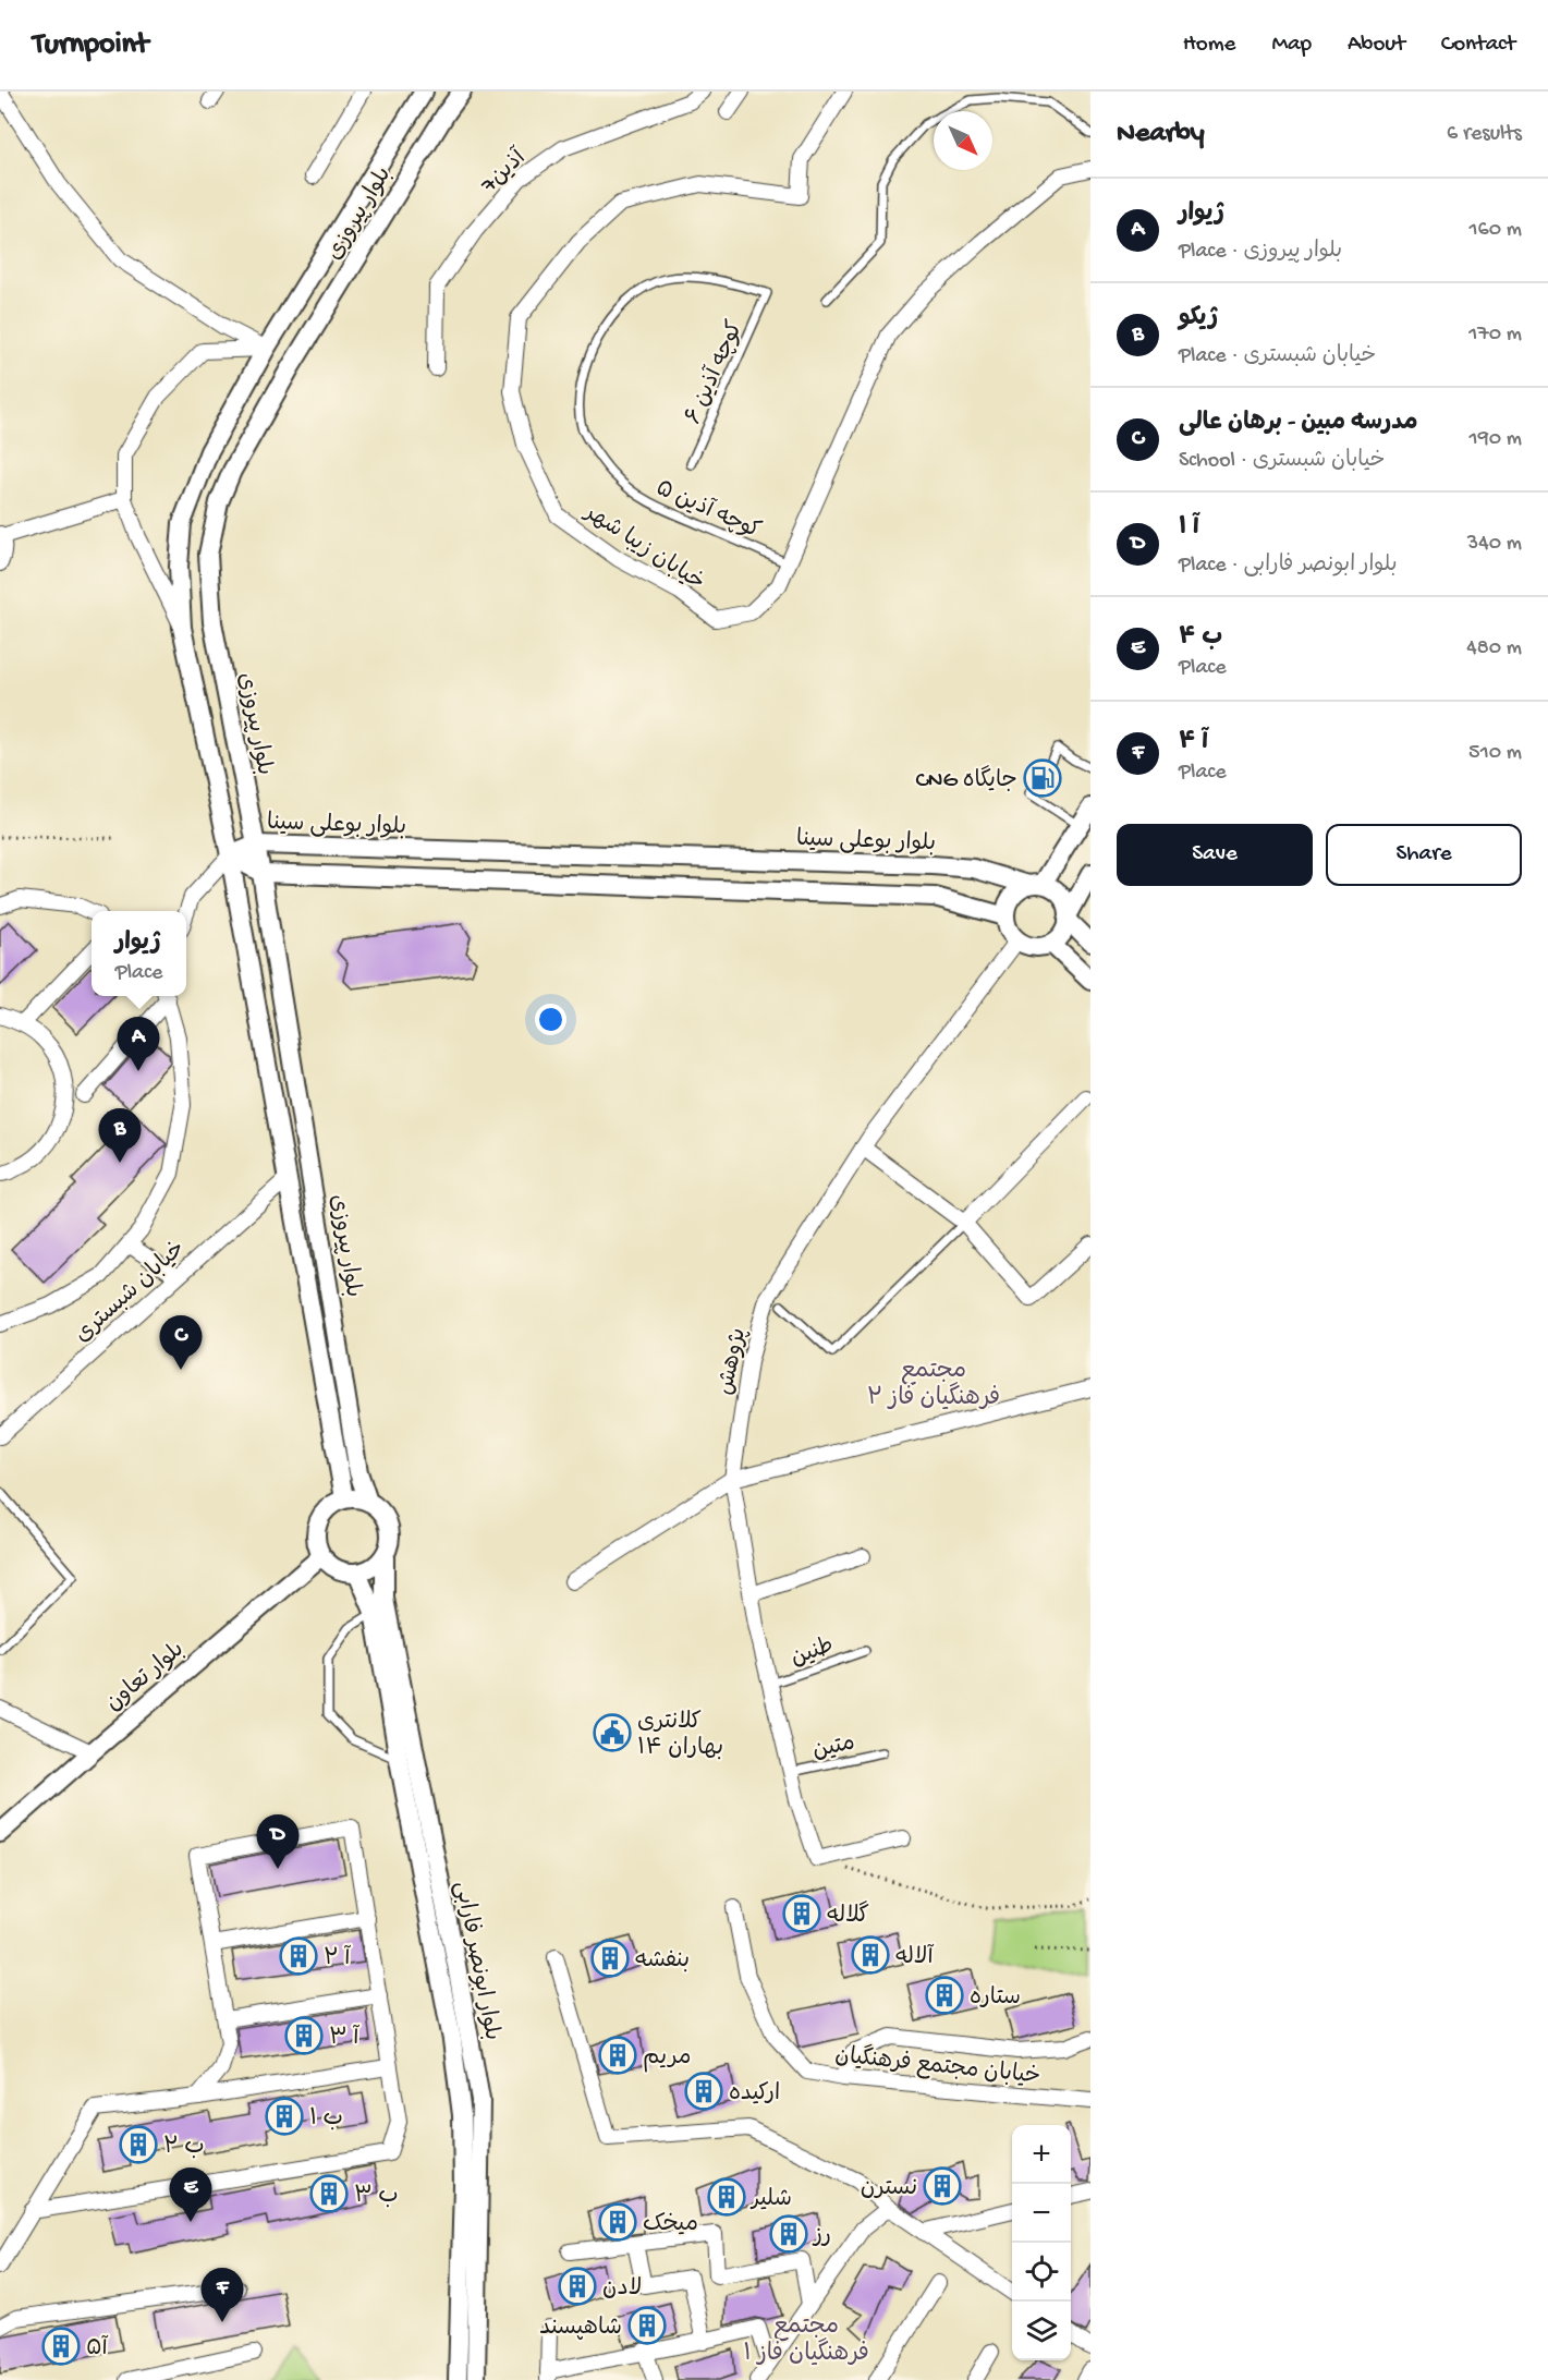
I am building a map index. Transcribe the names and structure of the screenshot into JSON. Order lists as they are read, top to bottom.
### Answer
{
  "streets": {
    "street": [
      "آذین7",
      "بلوار پیروزی",
      "خیابان زیبا شهر",
      "بلوار بوعلی سینا",
      "خیابان شبستری",
      "پژوهش",
      "بلوار تعاون",
      "بلوار ابونصر فارابی",
      "خیابان مجتمع فرهنگیان"
    ],
    "lane": [
      "کوچه آذین ۶",
      "کوچه آذین ۵",
      "طنین",
      "متین"
    ]
  },
  "crossings": [
    ["بلوار پیروزی", "بلوار بوعلی سینا"],
    ["بلوار پیروزی", "خیابان شبستری"],
    ["بلوار پیروزی", "بلوار تعاون"],
    ["بلوار پیروزی", "بلوار ابونصر فارابی"],
    ["کوچه آذین ۶", "کوچه آذین ۵"],
    ["کوچه آذین ۵", "خیابان زیبا شهر"],
    ["بلوار بوعلی سینا", "پژوهش"],
    ["پژوهش", "طنین"],
    ["پژوهش", "متین"],
    ["بلوار تعاون", "بلوار ابونصر فارابی"]
  ],
  "districts": ["مجتمع فرهنگیان فاز ۲", "مجتمع فرهنگیان فاز ۱"],
  "places": {
    "fuel station": ["CNG جایگاه"],
    "public building": ["کلانتری ۱۴ بهاران"],
    "building": [
      "گلاله",
      "آلاله",
      "آ ۲",
      "بنفشه",
      "ستاره",
      "آ ۳",
      "مریم",
      "ارکیده",
      "ب ۱",
      "ب ۲",
      "نسترن",
      "ب ۳",
      "شلیر",
      "میخک",
      "رز",
      "لادن",
      "شاهپسند",
      "آ۵"
    ]
  },
  "north": "bottom right",
  "page": {
    "header": "Turnpoint",
    "nav": [
      "Home",
      "Map",
      "About",
      "Contact"
    ],
    "heading": ["Nearby", "6 results"],
    "list": [
      {
        "mark": "A",
        "name": "ژیوار",
        "note": "Place · بلوار پیروزی",
        "value": "160 m"
      },
      {
        "mark": "B",
        "name": "ژیکو",
        "note": "Place · خیابان شبستری",
        "value": "170 m"
      },
      {
        "mark": "C",
        "name": "مدرسه مبین - برهان عالی",
        "note": "School · خیابان شبستری",
        "value": "190 m"
      },
      {
        "mark": "D",
        "name": "آ ۱",
        "note": "Place · بلوار ابونصر فارابی",
        "value": "340 m"
      },
      {
        "mark": "E",
        "name": "ب ۴",
        "note": "Place",
        "value": "480 m"
      },
      {
        "mark": "F",
        "name": "آ ۴",
        "note": "Place",
        "value": "510 m"
      }
    ],
    "buttons": ["Save", "Share"],
    "popup": ["ژیوار", "Place"],
    "pins": [
      "A",
      "B",
      "C",
      "D",
      "E",
      "F"
    ],
    "map_buttons": ["+", "−"]
  }
}
